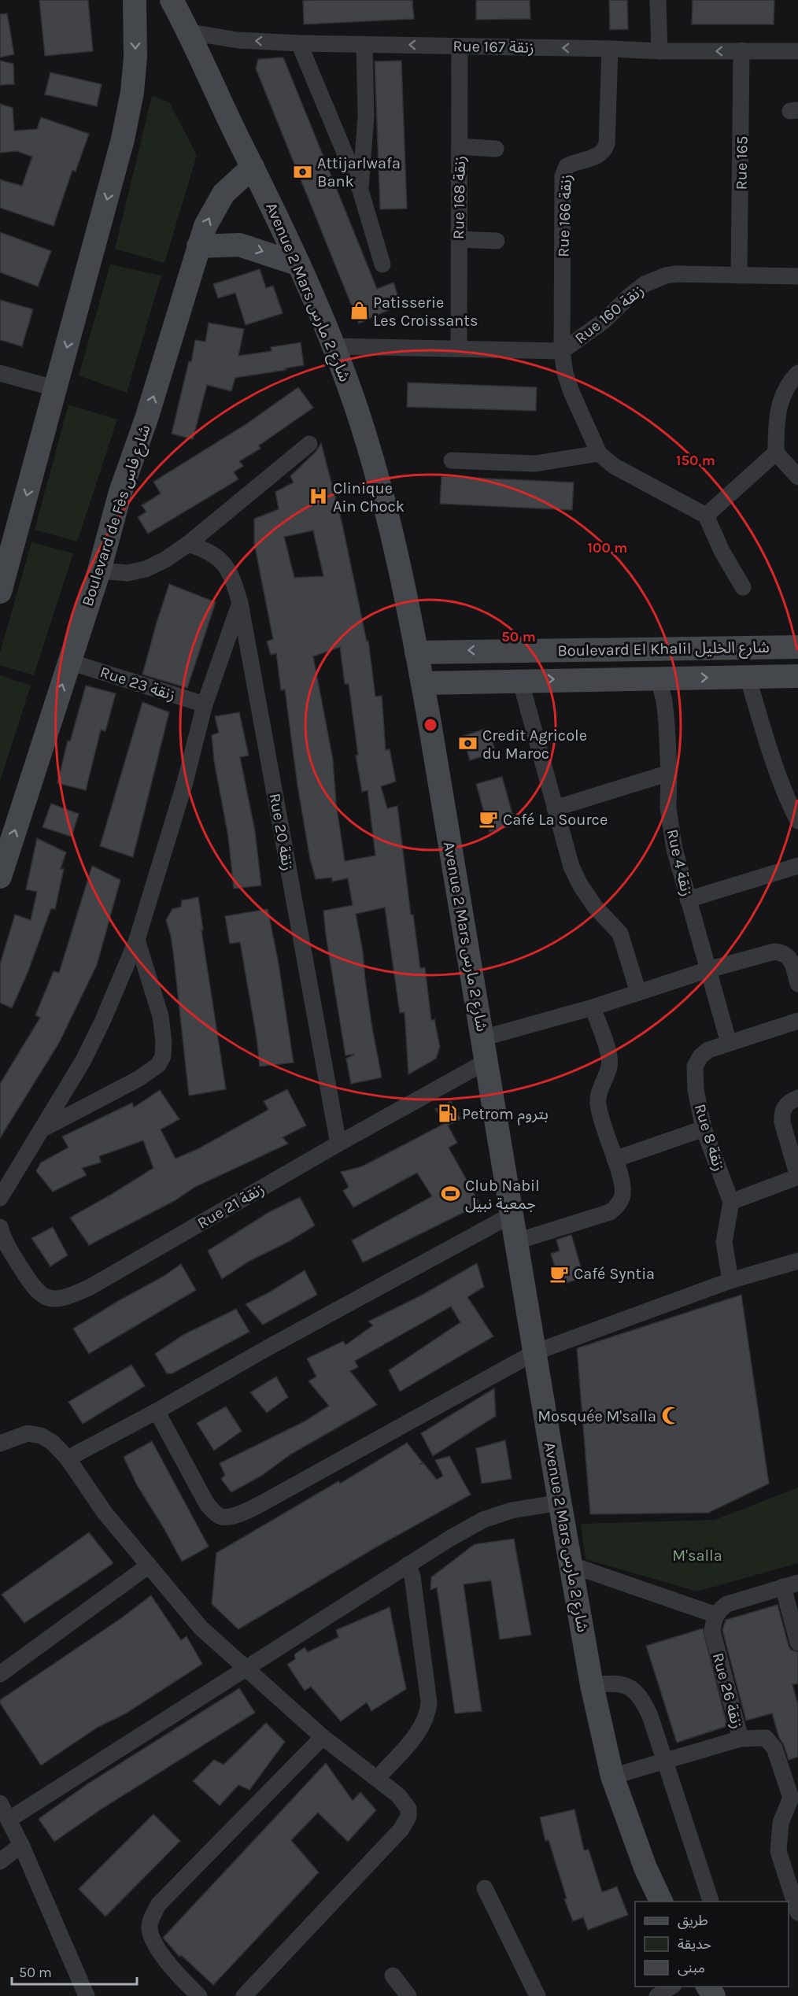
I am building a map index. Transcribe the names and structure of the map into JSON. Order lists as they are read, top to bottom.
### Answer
{
  "streets": {
    "main road": ["Avenue 2 Mars شارع 2 مارس", "Boulevard de Fès شارع فاس", "Boulevard El Khalil شارع الخليل"],
    "street": [
      "Rue 167 زنقة",
      "Rue 165",
      "Rue 168 زنقة",
      "Rue 166 زنقة",
      "Rue 160 زنقة",
      "Rue 23 زنقة",
      "Rue 20 زنقة",
      "Rue 4 زنقة",
      "Rue 8 زنقة",
      "Rue 21 زنقة",
      "Rue 26 زنقة"
    ]
  },
  "crossings": [
    ["Rue 167 زنقة", "Rue 165"],
    ["Rue 167 زنقة", "Rue 168 زنقة"],
    ["Rue 167 زنقة", "Rue 166 زنقة"],
    ["Rue 167 زنقة", "Avenue 2 Mars شارع 2 مارس"],
    ["Rue 165", "Rue 160 زنقة"],
    ["Rue 168 زنقة", "Rue 160 زنقة"],
    ["Rue 166 زنقة", "Rue 160 زنقة"],
    ["Avenue 2 Mars شارع 2 مارس", "Rue 160 زنقة"],
    ["Avenue 2 Mars شارع 2 مارس", "Boulevard de Fès شارع فاس"],
    ["Avenue 2 Mars شارع 2 مارس", "Boulevard El Khalil شارع الخليل"],
    ["Avenue 2 Mars شارع 2 مارس", "Rue 21 زنقة"],
    ["Boulevard de Fès شارع فاس", "Rue 23 زنقة"],
    ["Boulevard El Khalil شارع الخليل", "Rue 4 زنقة"],
    ["Rue 20 زنقة", "Rue 21 زنقة"],
    ["Rue 4 زنقة", "Rue 8 زنقة"],
    ["Rue 4 زنقة", "Rue 21 زنقة"]
  ],
  "one_way": ["Rue 167 زنقة"],
  "parks": ["M'salla"],
  "places": {
    "bank": ["Attijarlwafa Bank", "Credit Agricole du Maroc"],
    "shop": ["Patisserie Les Croissants"],
    "hospital": ["Clinique Ain Chock"],
    "cafe": ["Café La Source", "Café Syntia"],
    "fuel station": ["Petrom بتروم"],
    "sports": ["Club Nabil جمعية نبيل"],
    "mosque": ["Mosquée M'salla"]
  },
  "legend": ["طريق", "حديقة", "مبنى"],
  "scale_bar": "50 m",
  "rings": ["150 m", "100 m", "50 m"]
}
